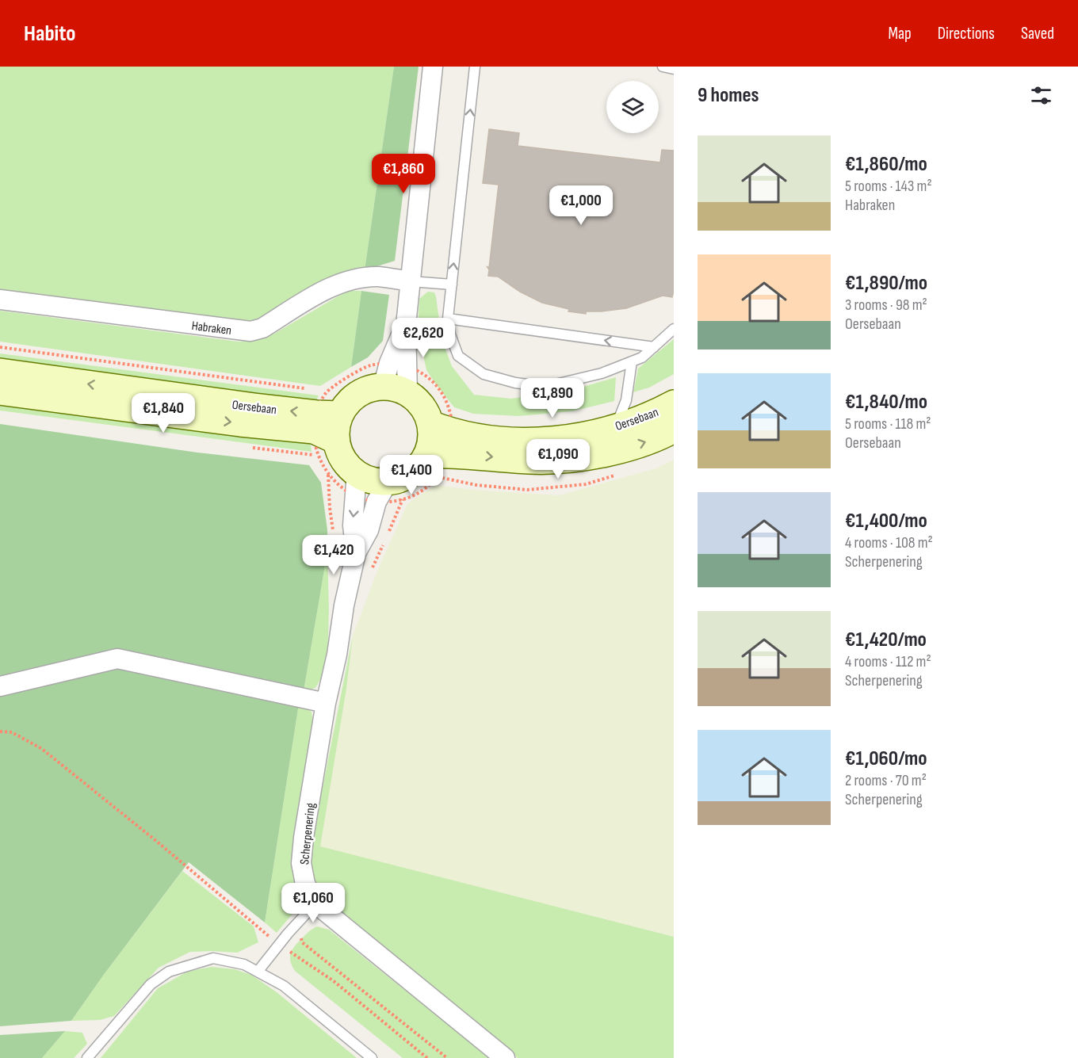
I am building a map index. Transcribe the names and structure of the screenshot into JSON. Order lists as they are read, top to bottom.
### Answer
{
  "streets": {
    "main road": ["Oersebaan"],
    "street": ["Habraken", "Scherpenering"]
  },
  "page": {
    "header": "Habito",
    "nav": ["Map", "Directions", "Saved"],
    "heading": "9 homes",
    "list": [
      {
        "name": "€1,860/mo",
        "note": "5 rooms · 143 m² · Habraken"
      },
      {
        "name": "€1,890/mo",
        "note": "3 rooms · 98 m² · Oersebaan"
      },
      {
        "name": "€1,840/mo",
        "note": "5 rooms · 118 m² · Oersebaan"
      },
      {
        "name": "€1,400/mo",
        "note": "4 rooms · 108 m² · Scherpenering"
      },
      {
        "name": "€1,420/mo",
        "note": "4 rooms · 112 m² · Scherpenering"
      },
      {
        "name": "€1,060/mo",
        "note": "2 rooms · 70 m² · Scherpenering"
      }
    ],
    "price": [
      "€1,860",
      "€1,000",
      "€2,620",
      "€1,890",
      "€1,840",
      "€1,090",
      "€1,400",
      "€1,420",
      "€1,060"
    ]
  }
}
